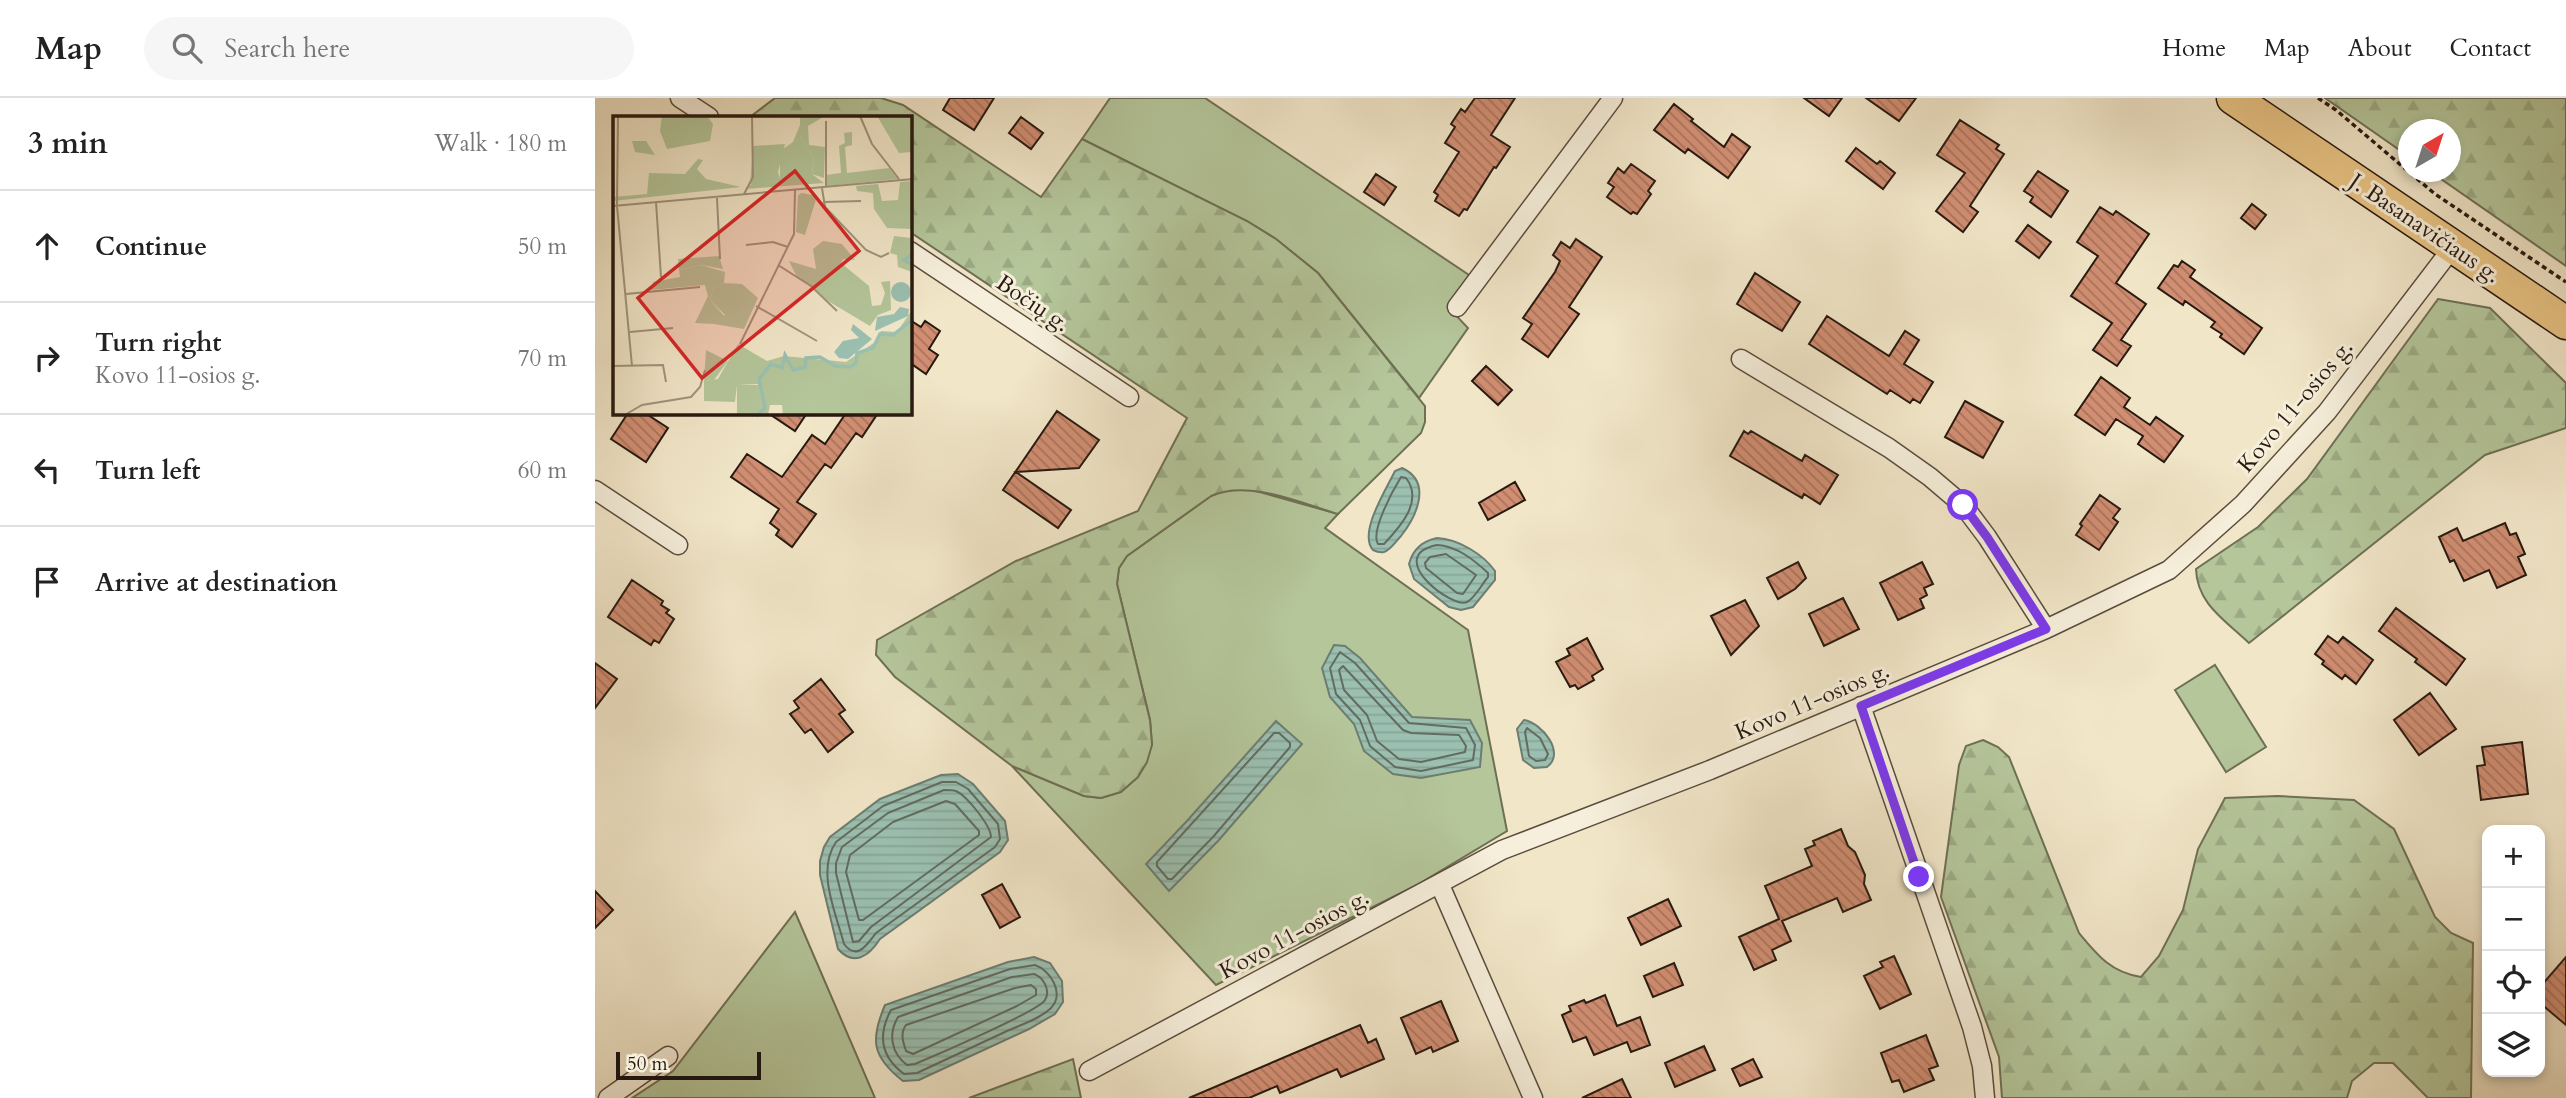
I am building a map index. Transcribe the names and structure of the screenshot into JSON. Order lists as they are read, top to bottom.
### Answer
{
  "streets": {
    "highway": ["J. Basanavičiaus g."],
    "street": ["Bočių g.", "Kovo 11-osios g."]
  },
  "crossings": [
    ["J. Basanavičiaus g.", "Kovo 11-osios g."]
  ],
  "scale_bar": "50 m",
  "north": "top right",
  "page": {
    "header": "Map",
    "search": "Search here",
    "nav": [
      "Home",
      "Map",
      "About",
      "Contact"
    ],
    "heading": ["3 min", "Walk · 180 m"],
    "list": [
      ["Continue", "50 m"],
      ["Turn right", "Kovo 11-osios g.", "70 m"],
      ["Turn left", "60 m"],
      "Arrive at destination"
    ],
    "map_buttons": ["+", "−"],
    "scale": "50 m"
  }
}
